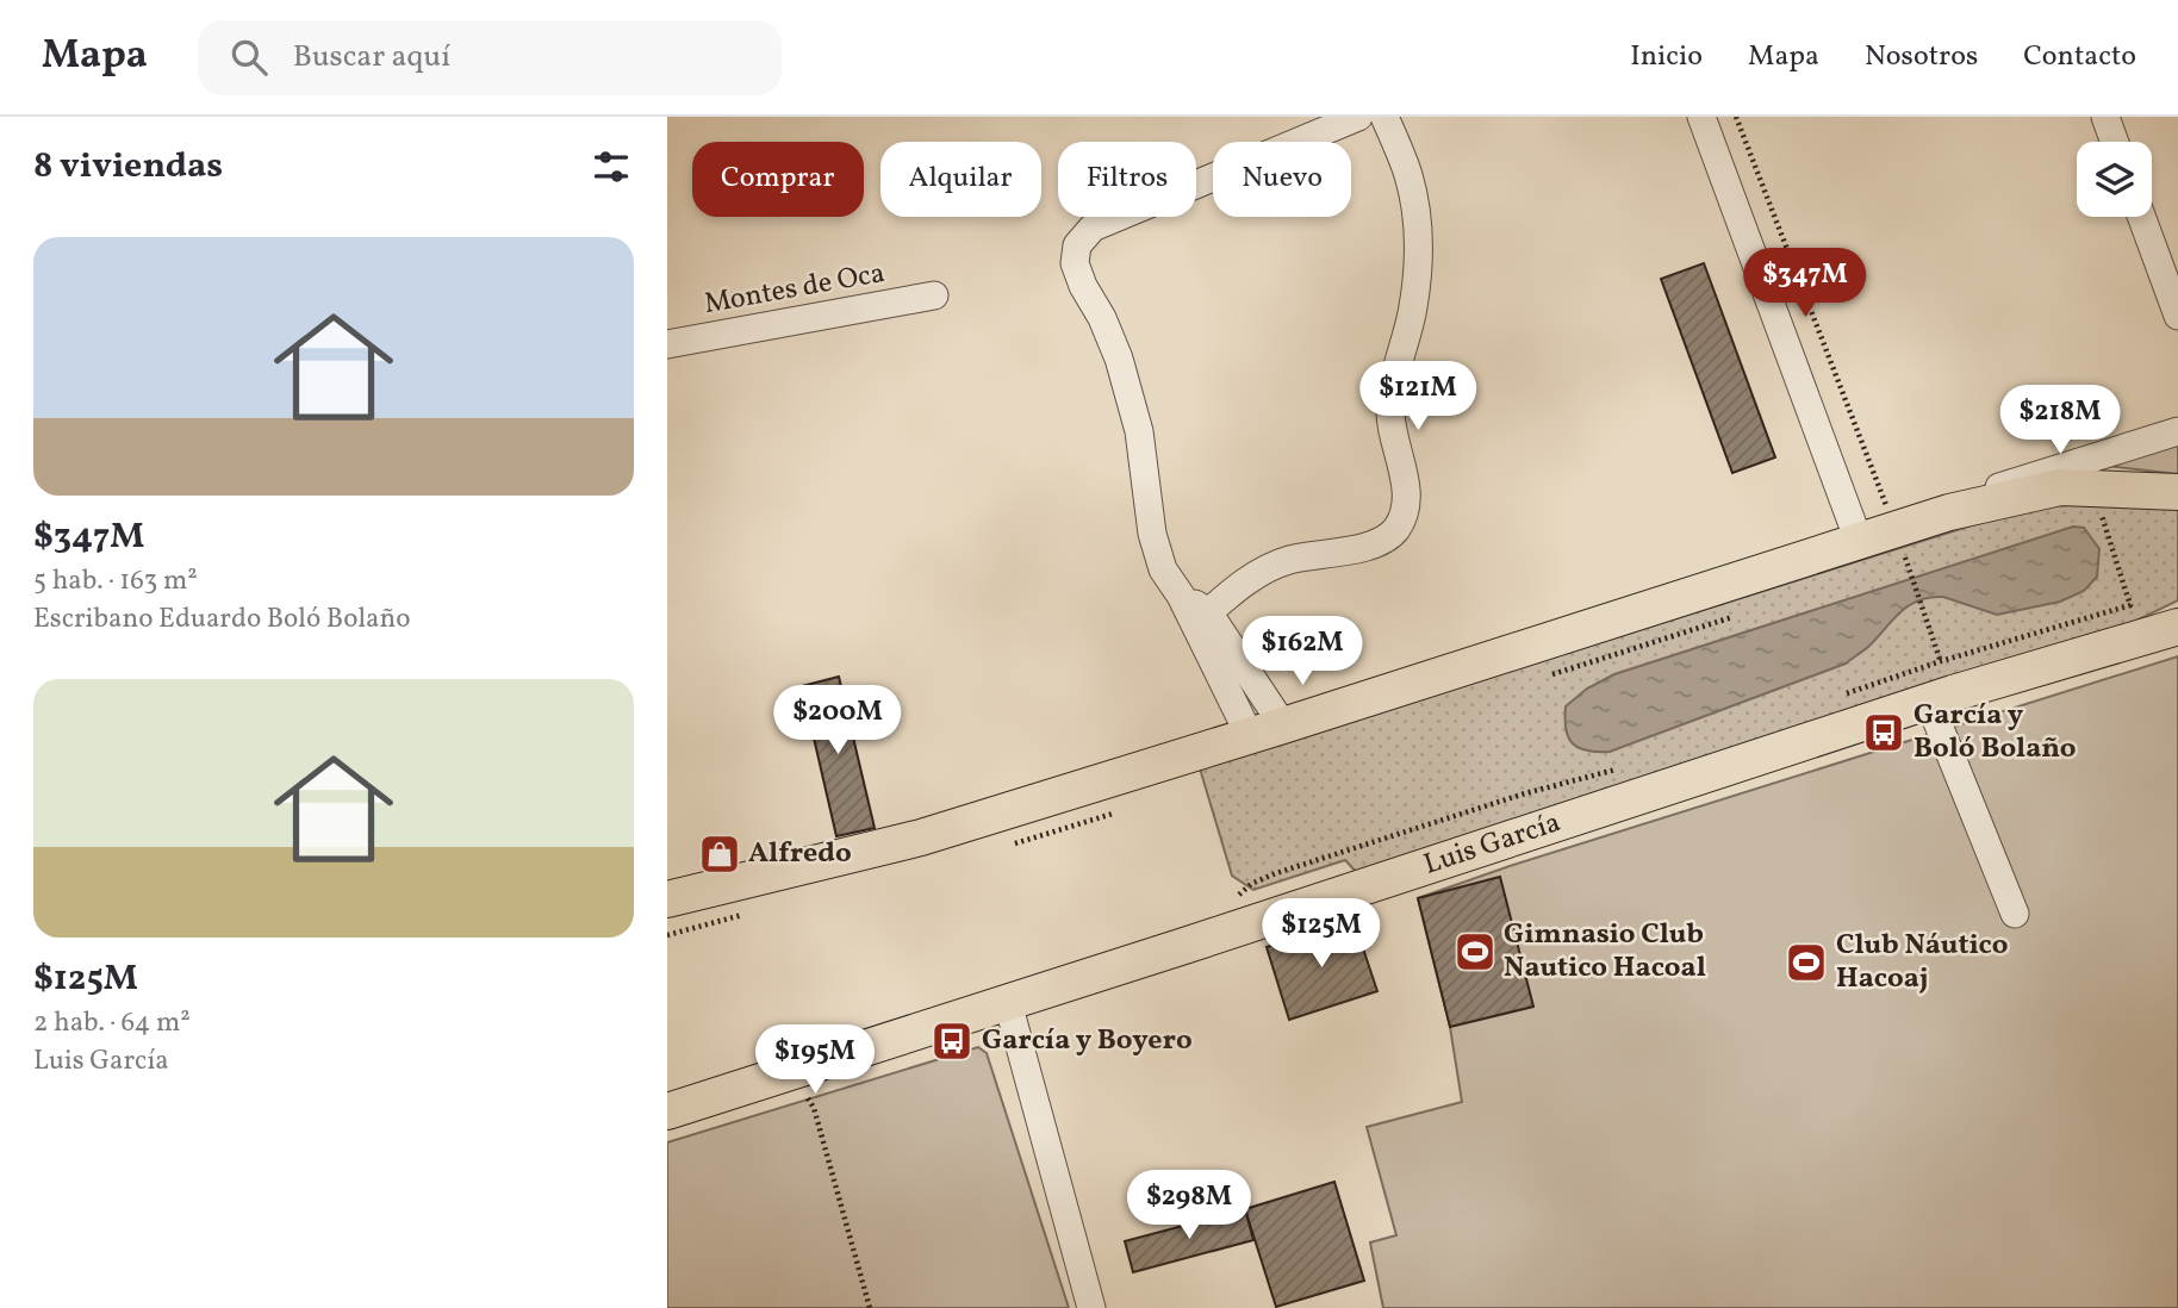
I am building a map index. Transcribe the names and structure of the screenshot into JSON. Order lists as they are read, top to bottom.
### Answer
{
  "streets": {
    "main road": ["Luis García"],
    "street": ["Montes de Oca"]
  },
  "places": {
    "bus stop": ["García y Boló Bolaño", "García y Boyero"],
    "shop": ["Alfredo"],
    "sports": ["Gimnasio Club Nautico Hacoal", "Club Náutico Hacoaj"]
  },
  "page": {
    "header": "Mapa",
    "search": "Buscar aquí",
    "nav": [
      "Inicio",
      "Mapa",
      "Nosotros",
      "Contacto"
    ],
    "heading": "8 viviendas",
    "chip": [
      "Comprar",
      "Alquilar",
      "Filtros",
      "Nuevo"
    ],
    "list": [
      {
        "name": "$347M",
        "note": "5 hab. · 163 m² · Escribano Eduardo Boló Bolaño"
      },
      {
        "name": "$125M",
        "note": "2 hab. · 64 m² · Luis García"
      }
    ],
    "price": [
      "$347M",
      "$121M",
      "$218M",
      "$162M",
      "$200M",
      "$125M",
      "$195M",
      "$298M"
    ]
  }
}
